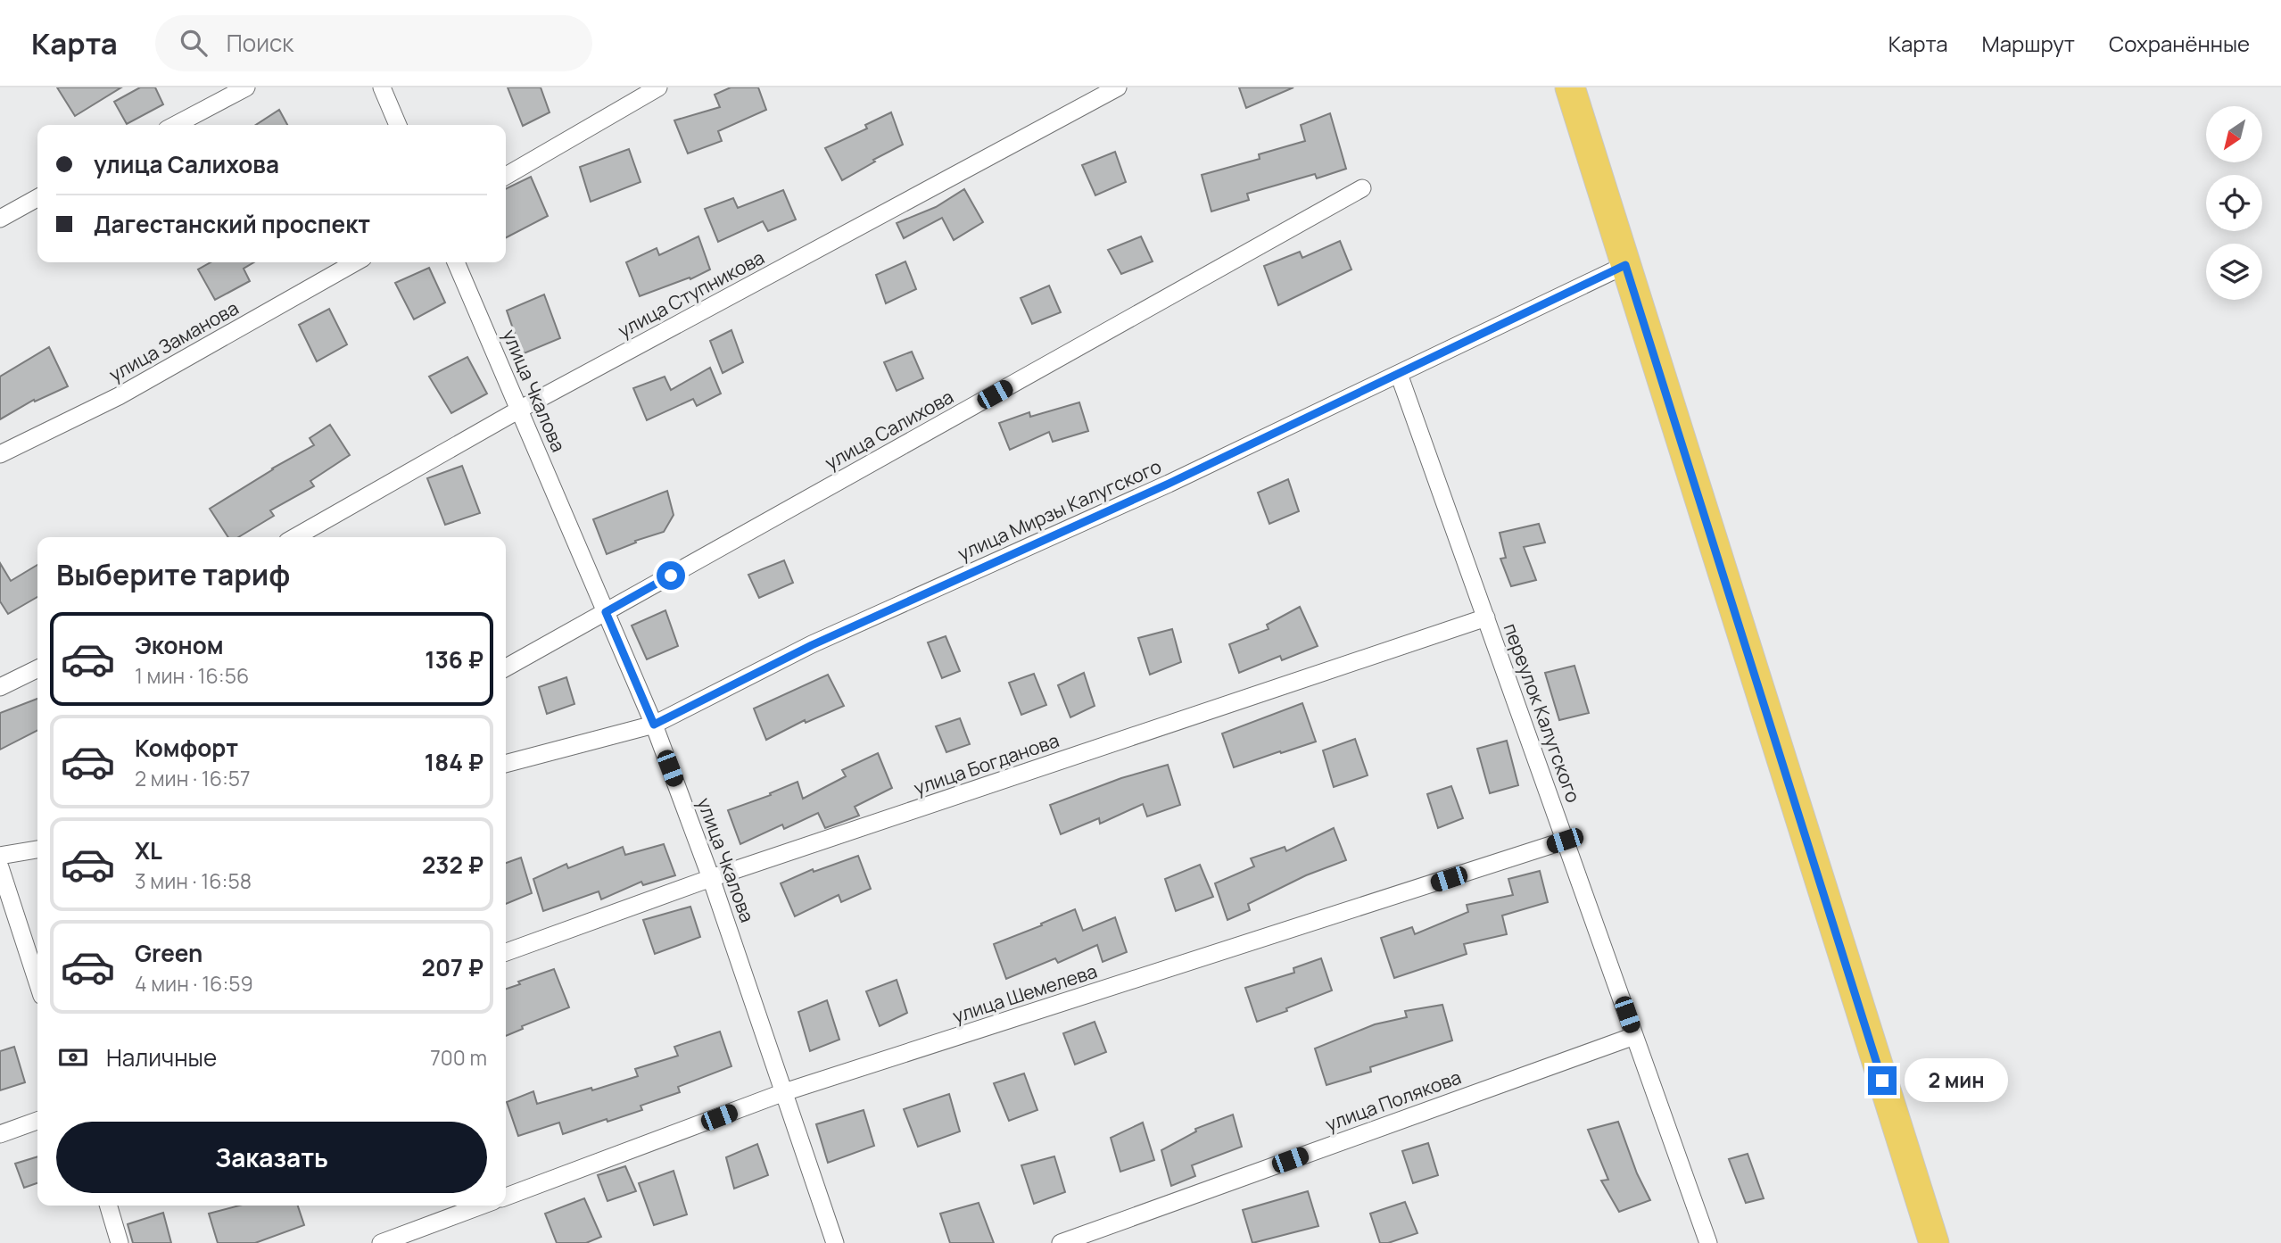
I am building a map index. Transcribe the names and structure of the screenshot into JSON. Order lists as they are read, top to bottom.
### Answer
{
  "streets": {
    "street": [
      "улица Ступникова",
      "улица Заманова",
      "улица Чкалова",
      "улица Салихова",
      "улица Мирзы Калугского",
      "переулок Калугского",
      "улица Богданова",
      "улица Шемелева",
      "улица Полякова"
    ]
  },
  "crossings": [
    ["улица Ступникова", "улица Чкалова"],
    ["улица Чкалова", "улица Салихова"],
    ["улица Чкалова", "улица Мирзы Калугского"],
    ["улица Чкалова", "улица Богданова"],
    ["улица Чкалова", "улица Шемелева"],
    ["улица Мирзы Калугского", "переулок Калугского"],
    ["переулок Калугского", "улица Богданова"],
    ["переулок Калугского", "улица Шемелева"],
    ["переулок Калугского", "улица Полякова"]
  ],
  "north": "bottom left",
  "page": {
    "header": "Карта",
    "search": "Поиск",
    "nav": ["Карта", "Маршрут", "Сохранённые"],
    "banner": ["улица Салихова", "Дагестанский проспект"],
    "heading": "Выберите тариф",
    "list": [
      {
        "name": "Эконом",
        "note": "1 мин · 16:56",
        "value": "136 ₽"
      },
      {
        "name": "Комфорт",
        "note": "2 мин · 16:57",
        "value": "184 ₽"
      },
      {
        "name": "XL",
        "note": "3 мин · 16:58",
        "value": "232 ₽"
      },
      {
        "name": "Green",
        "note": "4 мин · 16:59",
        "value": "207 ₽"
      }
    ],
    "pay": ["Наличные", "700 m"],
    "bubble": "2 мин",
    "buttons": "Заказать"
  }
}
